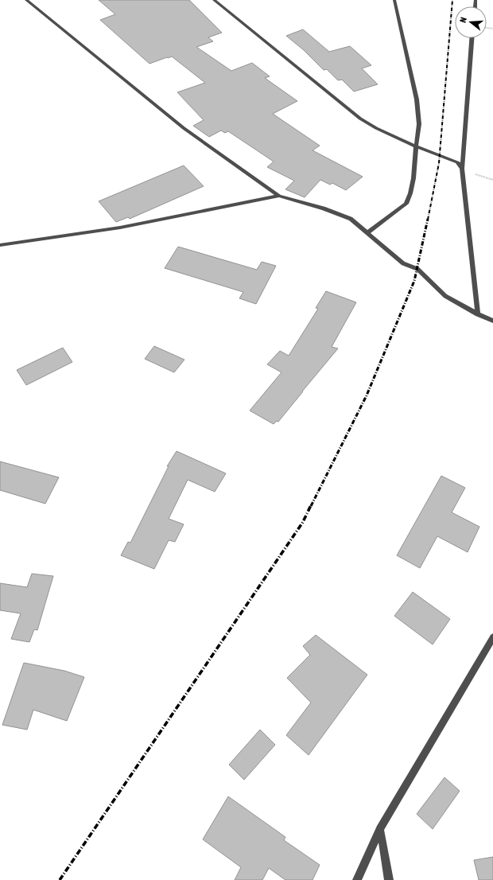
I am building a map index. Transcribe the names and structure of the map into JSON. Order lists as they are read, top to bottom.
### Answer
{
  "north": "left"
}
